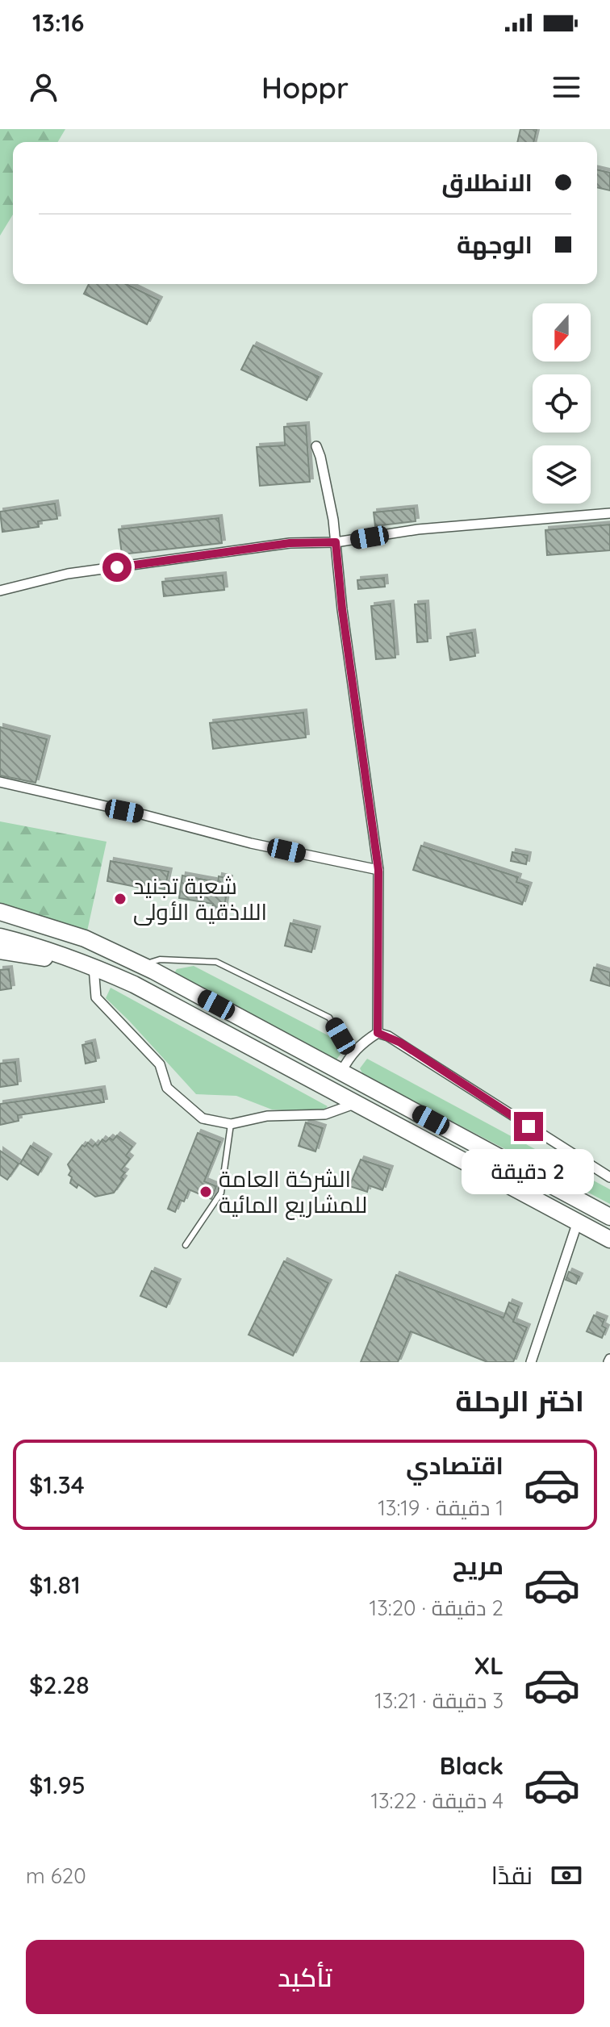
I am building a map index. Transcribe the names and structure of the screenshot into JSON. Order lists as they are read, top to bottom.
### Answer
{
  "places": ["شعبة تجنيد اللاذقية الأولى", "الشركة العامة للمشاريع المائية"],
  "north": "bottom",
  "page": {
    "status": "13:16",
    "header": "Hoppr",
    "banner": ["الانطلاق", "الوجهة"],
    "bubble": "2 دقيقة",
    "heading": "اختر الرحلة",
    "list": [
      {
        "name": "اقتصادي",
        "note": "1 دقيقة · 13:19",
        "value": "$1.34"
      },
      {
        "name": "مريح",
        "note": "2 دقيقة · 13:20",
        "value": "$1.81"
      },
      {
        "name": "XL",
        "note": "3 دقيقة · 13:21",
        "value": "$2.28"
      },
      {
        "name": "Black",
        "note": "4 دقيقة · 13:22",
        "value": "$1.95"
      }
    ],
    "pay": ["نقدًا", "620 m"],
    "buttons": "تأكيد"
  }
}
